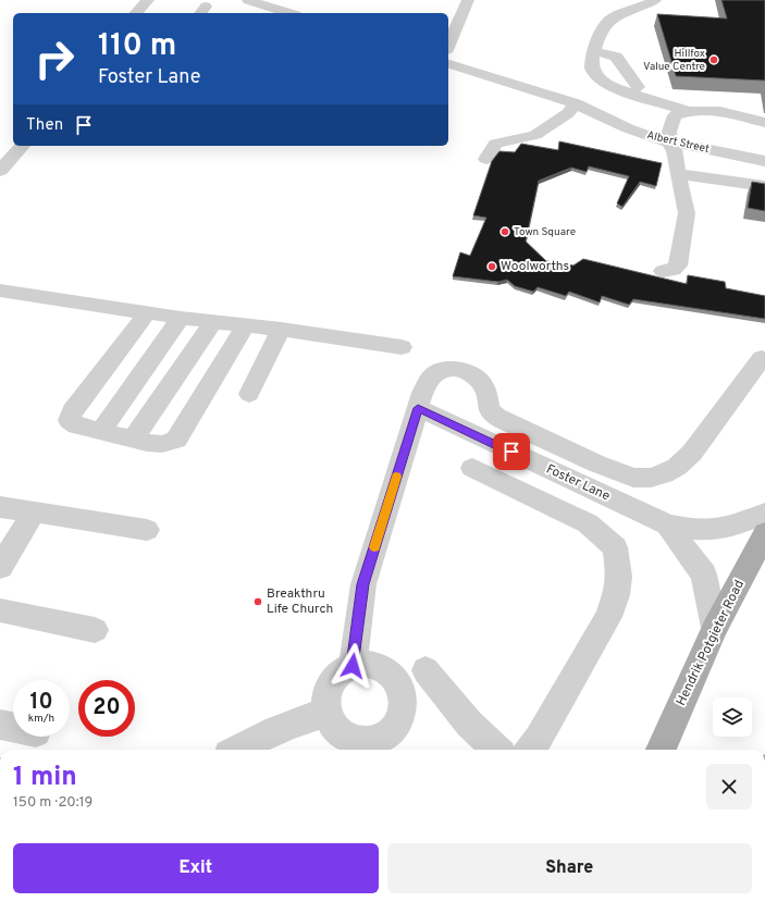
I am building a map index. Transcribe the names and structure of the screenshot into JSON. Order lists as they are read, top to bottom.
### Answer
{
  "streets": {
    "main road": ["Hendrik Potgieter Road"],
    "street": ["Albert Street", "Foster Lane"]
  },
  "crossings": [
    ["Foster Lane", "Hendrik Potgieter Road"]
  ],
  "places": [
    "Hillfox Value Centre",
    "Town Square",
    "Woolworths",
    "Breakthru Life Church"
  ],
  "page": {
    "turn": ["110 m", "Foster Lane"],
    "then": "Then",
    "speed": "10 km/h",
    "limit": "20",
    "heading": ["1 min", "150 m · 20:19"],
    "buttons": ["Exit", "Share"]
  }
}
